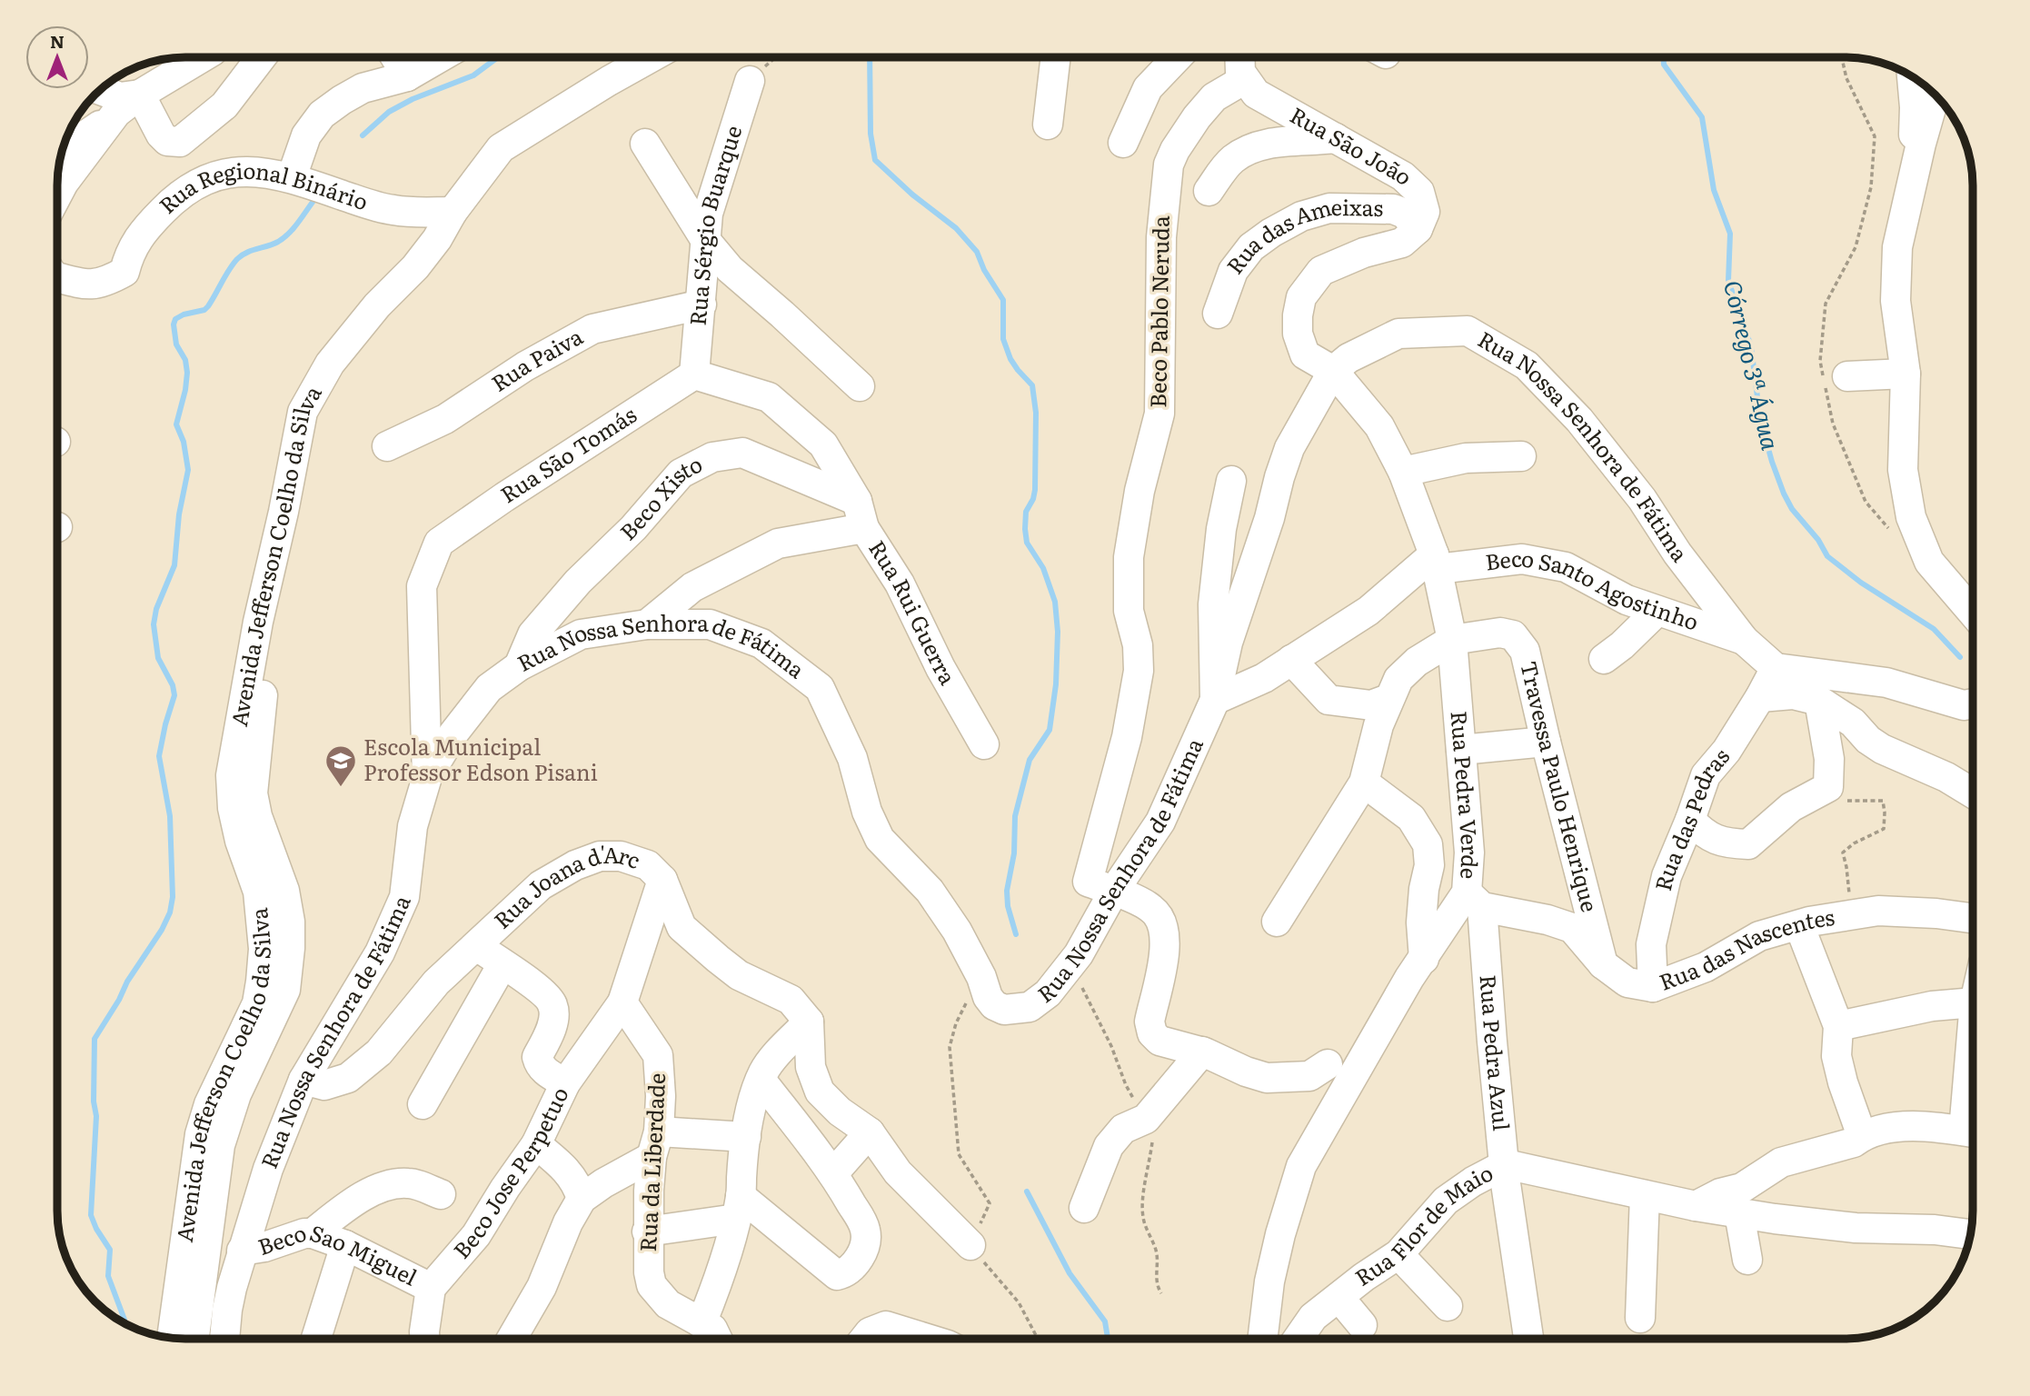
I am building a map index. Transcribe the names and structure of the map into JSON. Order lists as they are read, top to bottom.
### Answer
{
  "streets": {
    "street": [
      "Rua São João",
      "Rua Regional Binário",
      "Rua Sérgio Buarque",
      "Rua das Ameixas",
      "Beco Pablo Neruda",
      "Rua Paiva",
      "Rua Nossa Senhora de Fátima",
      "Rua São Tomás",
      "Beco Xisto",
      "Avenida Jefferson Coelho da Silva",
      "Beco Santo Agostinho",
      "Rua Rui Guerra",
      "Travessa Paulo Henrique",
      "Rua Pedra Verde",
      "Rua das Pedras",
      "Rua Joana d'Arc",
      "Rua das Nascentes",
      "Rua Pedra Azul",
      "Rua da Liberdade",
      "Beco Jose Perpetuo",
      "Rua Flor de Maio",
      "Beco Sao Miguel"
    ]
  },
  "crossings": [
    ["Rua São João", "Rua das Ameixas"],
    ["Rua São João", "Beco Pablo Neruda"],
    ["Rua Regional Binário", "Avenida Jefferson Coelho da Silva"],
    ["Rua Sérgio Buarque", "Rua Paiva"],
    ["Rua Sérgio Buarque", "Rua São Tomás"],
    ["Beco Pablo Neruda", "Rua Nossa Senhora de Fátima"],
    ["Rua Nossa Senhora de Fátima", "Rua São Tomás"],
    ["Rua Nossa Senhora de Fátima", "Beco Xisto"],
    ["Rua Nossa Senhora de Fátima", "Beco Santo Agostinho"],
    ["Rua Nossa Senhora de Fátima", "Rua Rui Guerra"],
    ["Rua Nossa Senhora de Fátima", "Rua Pedra Verde"],
    ["Rua Nossa Senhora de Fátima", "Rua das Pedras"],
    ["Rua Nossa Senhora de Fátima", "Rua Joana d'Arc"],
    ["Rua Nossa Senhora de Fátima", "Beco Sao Miguel"],
    ["Beco Xisto", "Rua Rui Guerra"],
    ["Beco Santo Agostinho", "Rua Pedra Verde"],
    ["Travessa Paulo Henrique", "Rua Pedra Verde"],
    ["Travessa Paulo Henrique", "Rua das Nascentes"],
    ["Rua Pedra Verde", "Rua das Nascentes"],
    ["Rua Pedra Verde", "Rua Pedra Azul"],
    ["Rua das Pedras", "Rua das Nascentes"],
    ["Rua das Nascentes", "Rua Pedra Azul"],
    ["Rua Pedra Azul", "Rua Flor de Maio"],
    ["Rua da Liberdade", "Beco Jose Perpetuo"],
    ["Beco Jose Perpetuo", "Beco Sao Miguel"]
  ],
  "water": ["Córrego 3ª Água"],
  "places": {
    "school or university": ["Escola Municipal Professor Edson Pisani"]
  },
  "north": "top"
}
